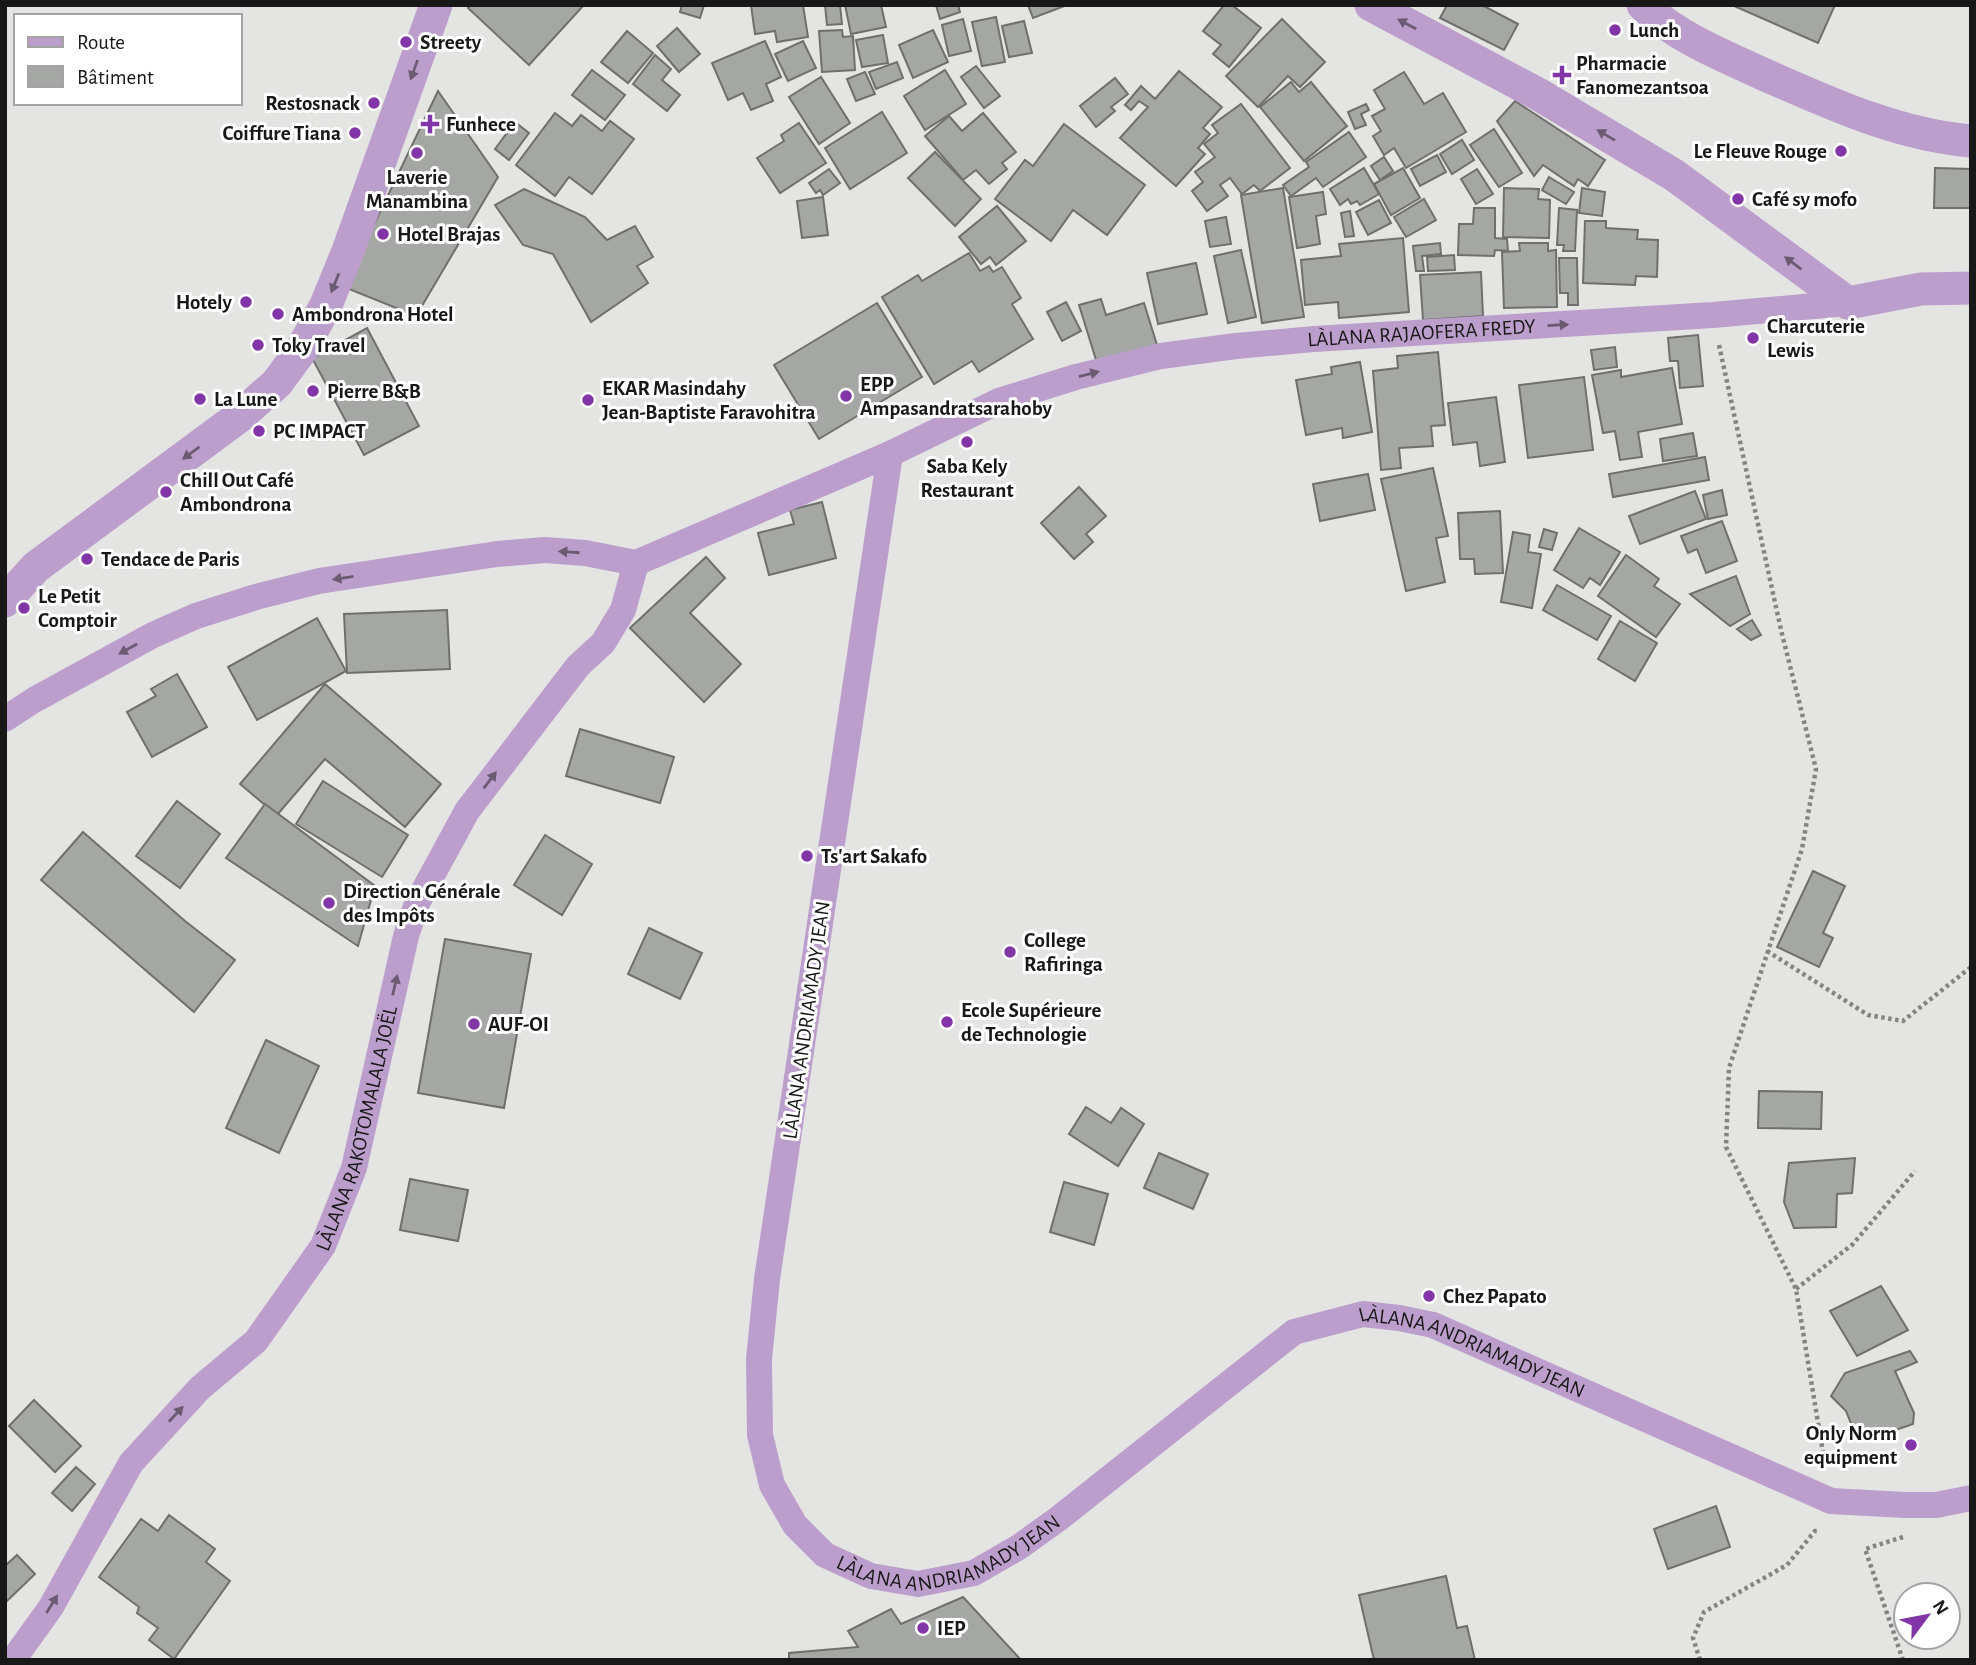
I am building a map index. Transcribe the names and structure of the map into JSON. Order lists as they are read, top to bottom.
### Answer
{
  "streets": {
    "street": ["LÀLANA RAJAOFERA FREDY", "LÀLANA ANDRIAMADY JEAN", "LÀLANA RAKOTOMALALA JOËL"]
  },
  "crossings": [
    ["LÀLANA RAJAOFERA FREDY", "LÀLANA ANDRIAMADY JEAN"],
    ["LÀLANA RAJAOFERA FREDY", "LÀLANA RAKOTOMALALA JOËL"]
  ],
  "one_way": ["LÀLANA RAJAOFERA FREDY", "LÀLANA RAKOTOMALALA JOËL"],
  "places": {
    "other": [
      "Lunch",
      "Streety",
      "Restosnack",
      "Coiffure Tiana",
      "Le Fleuve Rouge",
      "Laverie Manambina",
      "Café sy mofo",
      "Hotel Brajas",
      "Hotely",
      "Ambondrona Hotel",
      "Charcuterie Lewis",
      "Toky Travel",
      "Pierre B&B",
      "EPP Ampasandratsarahoby",
      "La Lune",
      "EKAR Masindahy Jean-Baptiste Faravohitra",
      "PC IMPACT",
      "Saba Kely Restaurant",
      "Chill Out Café Ambondrona",
      "Tendace de Paris",
      "Le Petit Comptoir",
      "Ts'art Sakafo",
      "Direction Générale des Impôts",
      "College Rafiringa",
      "Ecole Supérieure de Technologie",
      "AUF-OI",
      "Chez Papato",
      "Only Norm equipment",
      "IEP"
    ],
    "health": ["Pharmacie Fanomezantsoa", "Funhece"]
  },
  "legend": ["Route", "Bâtiment"],
  "north": "top right"
}
